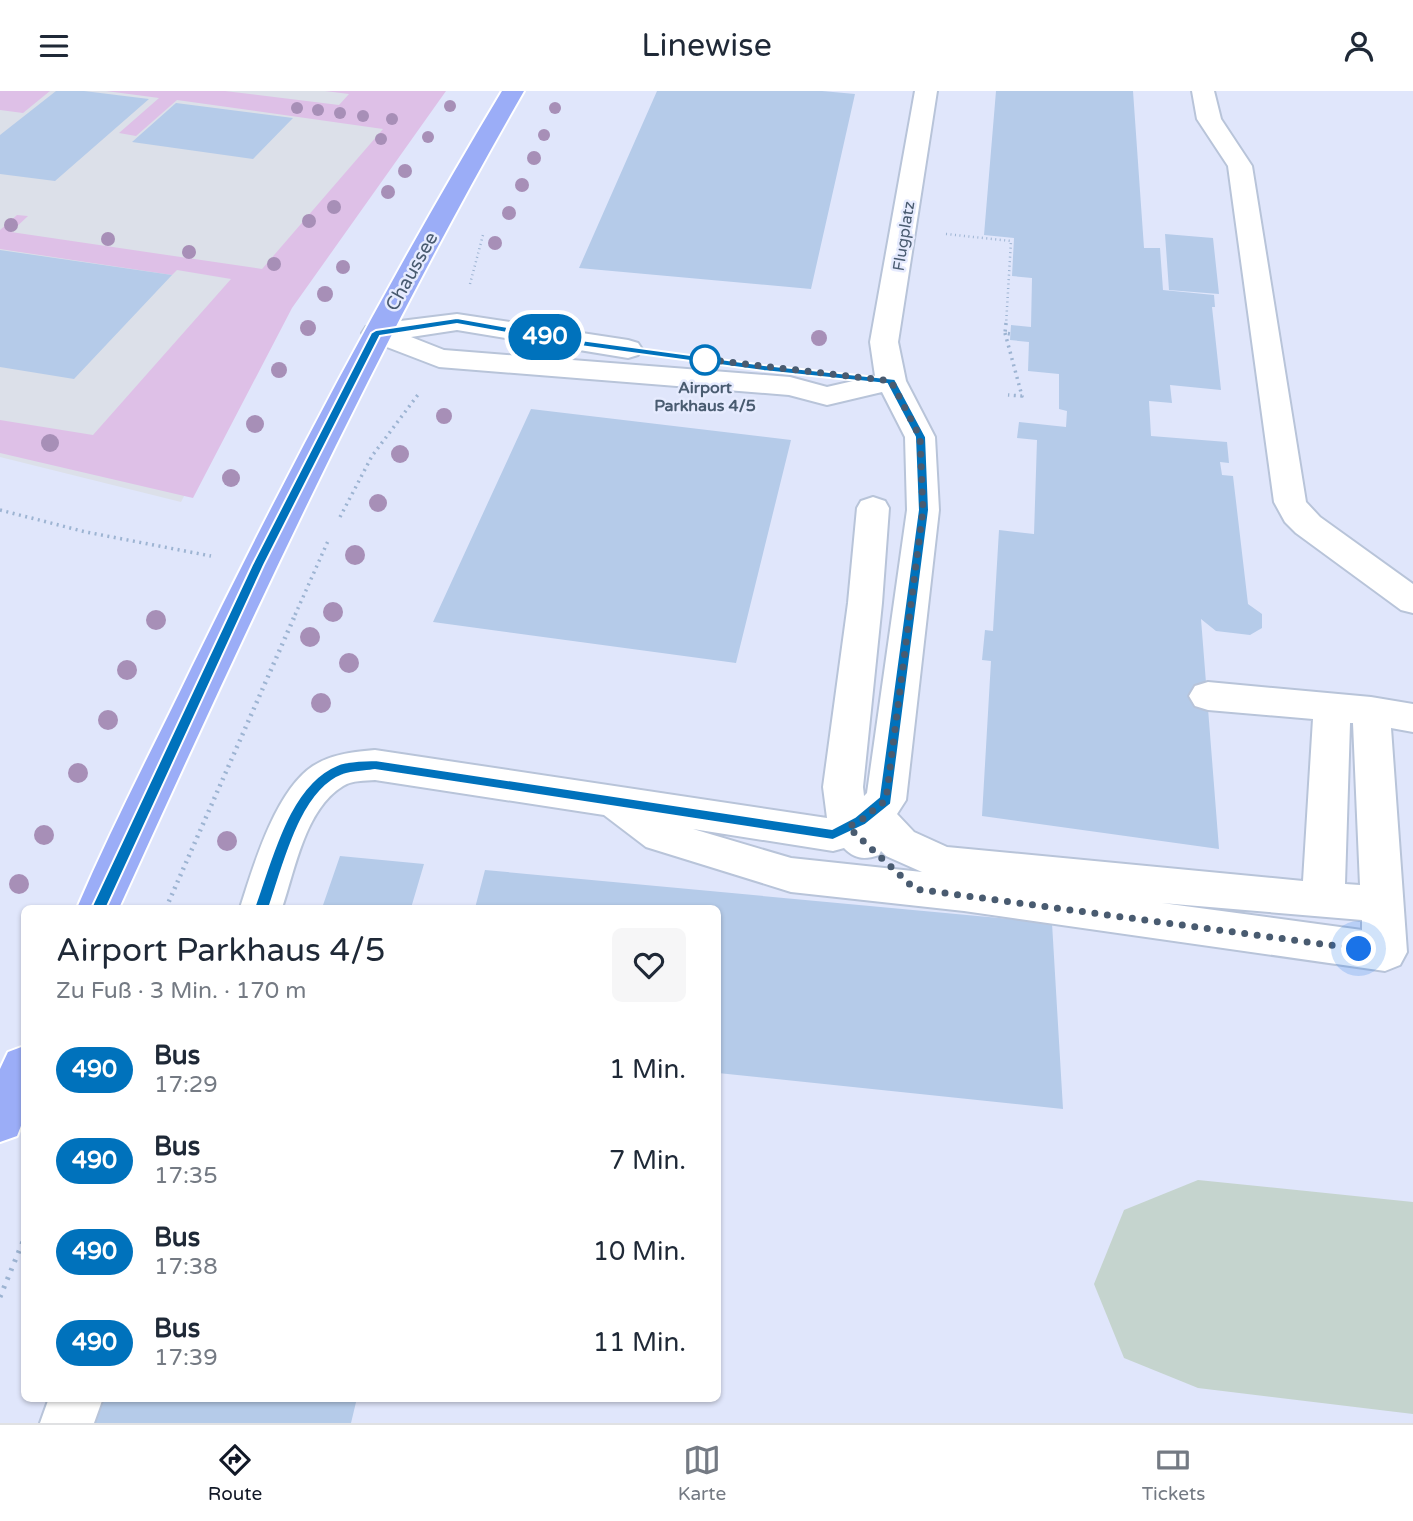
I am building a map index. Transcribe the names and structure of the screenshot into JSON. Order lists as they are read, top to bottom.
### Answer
{
  "streets": {
    "main road": ["Chaussee"],
    "street": ["Flugplatz"]
  },
  "places": ["Airport Parkhaus 4/5"],
  "lines": ["bus line 490"],
  "page": {
    "header": "Linewise",
    "on_map": "490",
    "heading": ["Airport Parkhaus 4/5", "Zu Fuß · 3 Min. · 170 m"],
    "list": [
      {
        "mark": "490",
        "name": "Bus",
        "note": "17:29",
        "value": "1 Min."
      },
      {
        "mark": "490",
        "name": "Bus",
        "note": "17:35",
        "value": "7 Min."
      },
      {
        "mark": "490",
        "name": "Bus",
        "note": "17:38",
        "value": "10 Min."
      },
      {
        "mark": "490",
        "name": "Bus",
        "note": "17:39",
        "value": "11 Min."
      }
    ],
    "tabs": ["Route", "Karte", "Tickets"]
  }
}
